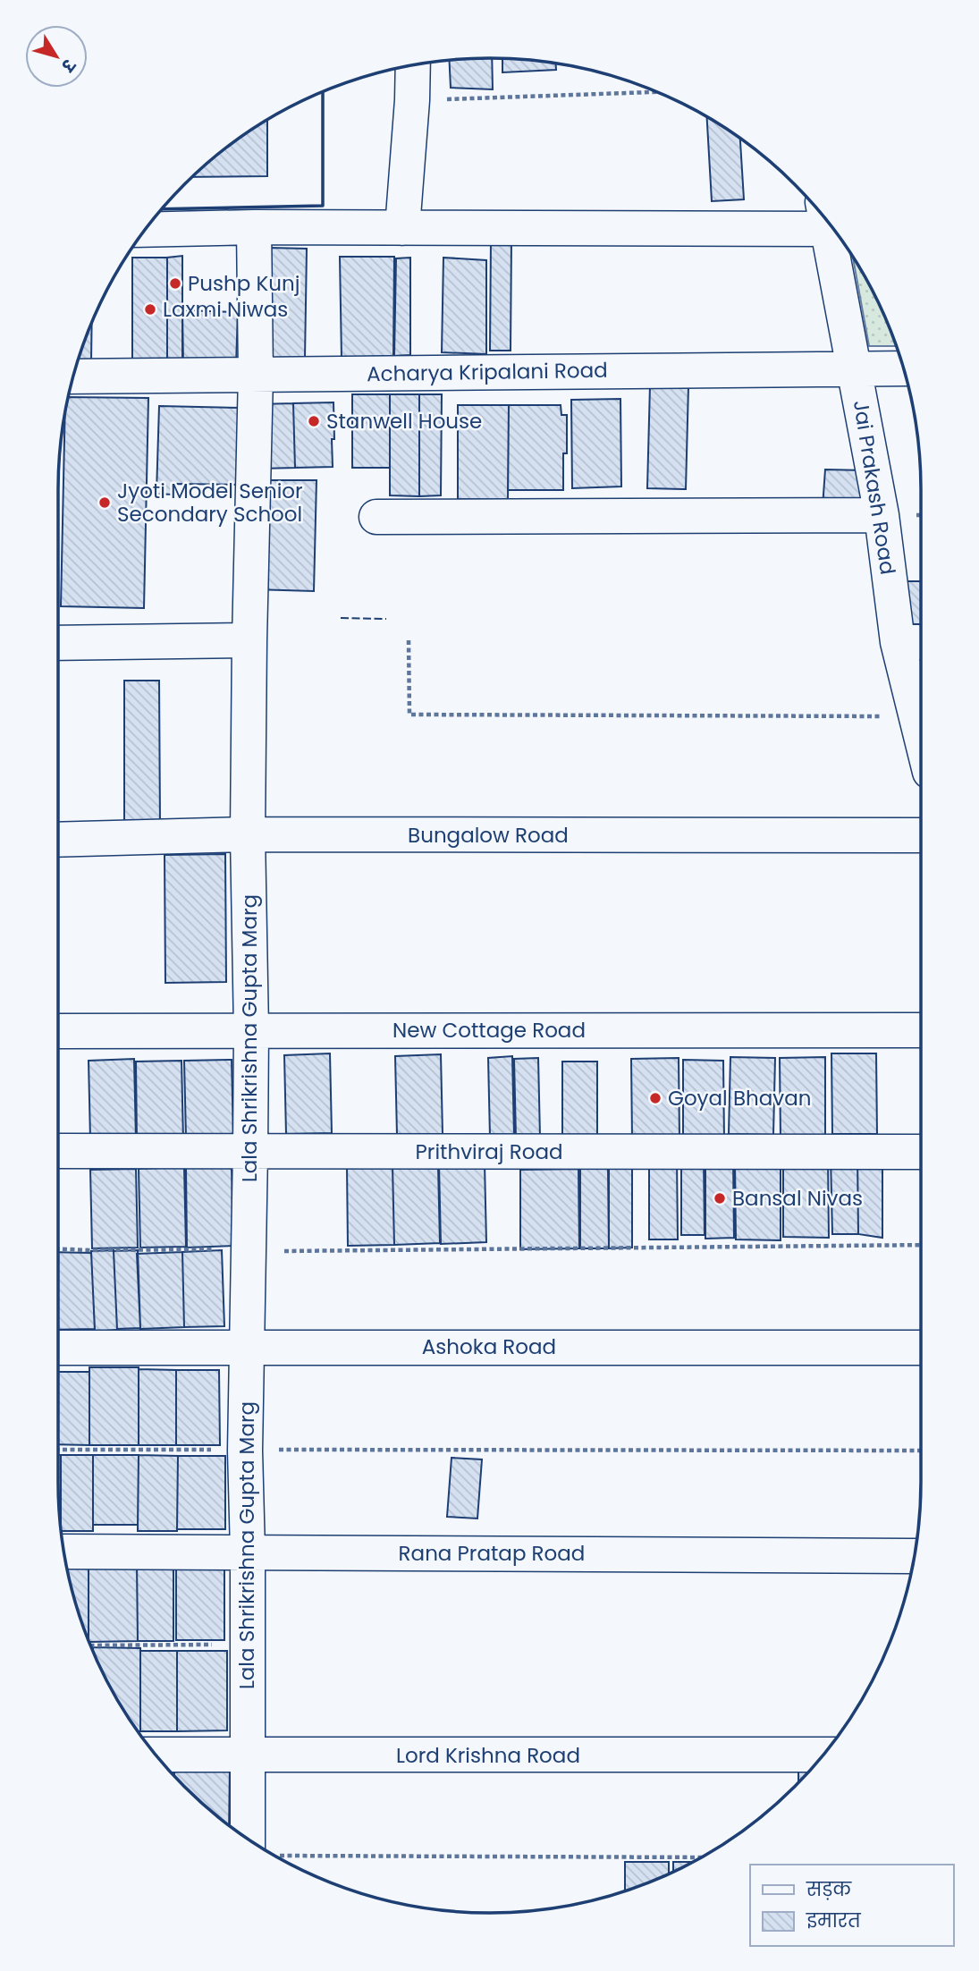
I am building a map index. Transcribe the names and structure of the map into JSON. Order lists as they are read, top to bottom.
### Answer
{
  "streets": {
    "street": [
      "Acharya Kripalani Road",
      "Jai Prakash Road",
      "Bungalow Road",
      "New Cottage Road",
      "Lala Shrikrishna Gupta Marg",
      "Prithviraj Road",
      "Ashoka Road",
      "Rana Pratap Road",
      "Lord Krishna Road"
    ]
  },
  "crossings": [
    ["Acharya Kripalani Road", "Jai Prakash Road"],
    ["Acharya Kripalani Road", "Lala Shrikrishna Gupta Marg"],
    ["Bungalow Road", "Lala Shrikrishna Gupta Marg"],
    ["New Cottage Road", "Lala Shrikrishna Gupta Marg"],
    ["Lala Shrikrishna Gupta Marg", "Prithviraj Road"],
    ["Lala Shrikrishna Gupta Marg", "Ashoka Road"],
    ["Lala Shrikrishna Gupta Marg", "Rana Pratap Road"],
    ["Lala Shrikrishna Gupta Marg", "Lord Krishna Road"]
  ],
  "places": [
    "Pushp Kunj",
    "Laxmi Niwas",
    "Stanwell House",
    "Jyoti Model Senior Secondary School",
    "Goyal Bhavan",
    "Bansal Nivas"
  ],
  "legend": ["सड़क", "इमारत"],
  "north": "bottom right"
}
